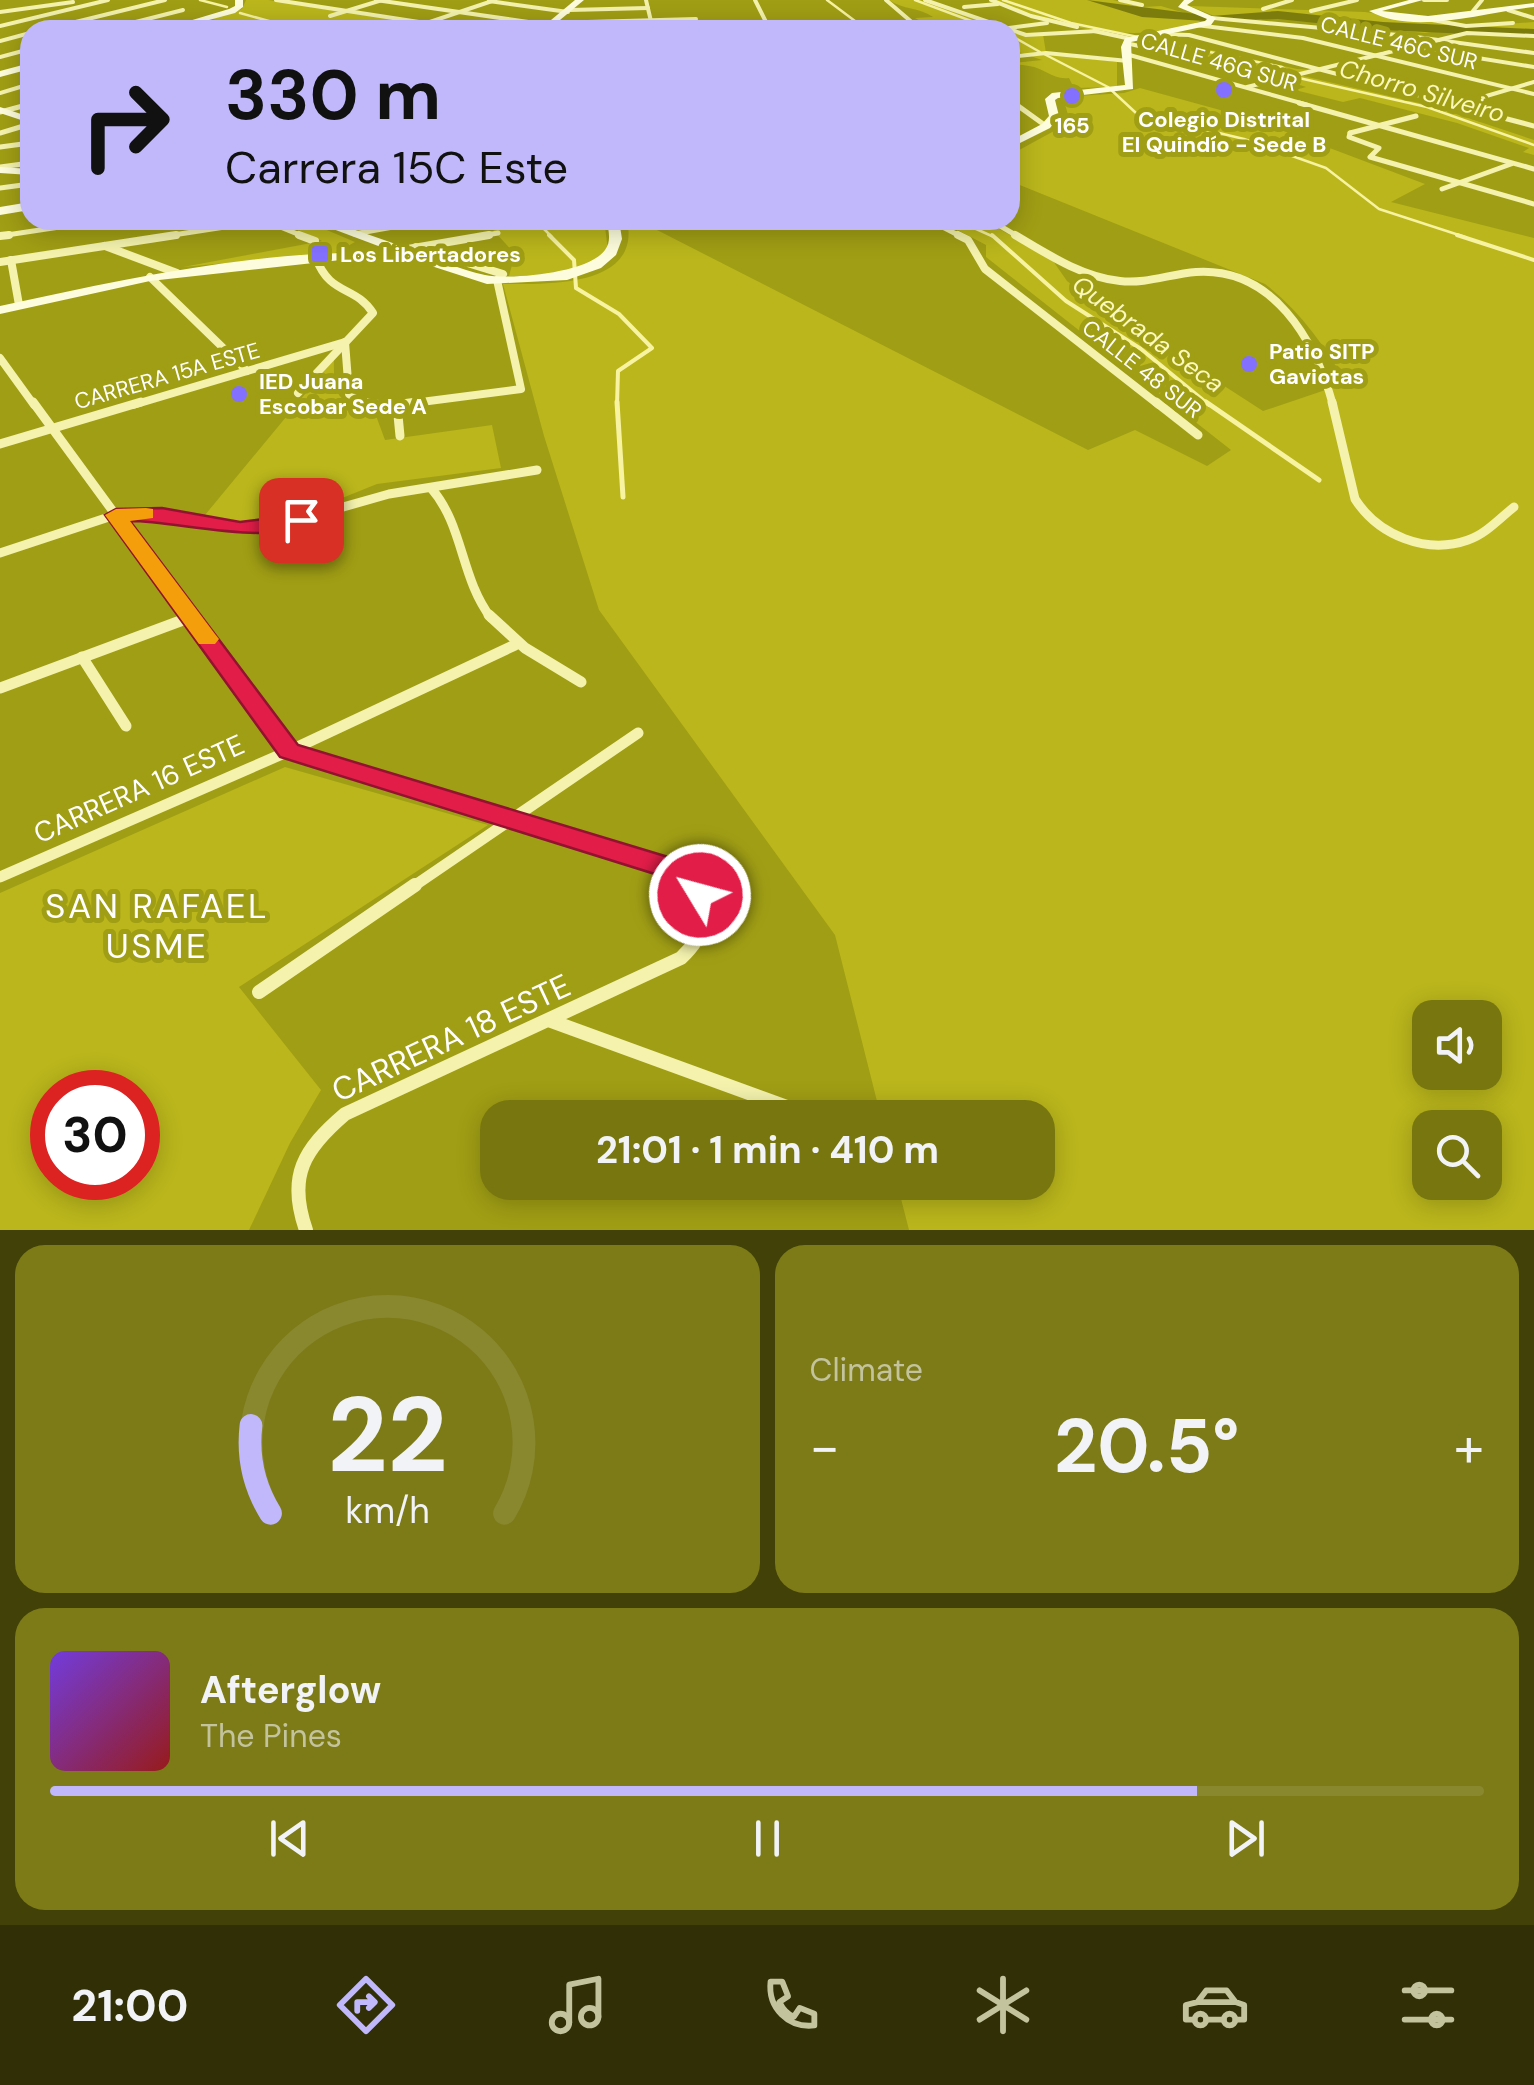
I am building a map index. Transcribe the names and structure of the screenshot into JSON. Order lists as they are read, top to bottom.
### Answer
{
  "streets": {
    "street": [
      "CALLE 46C SUR",
      "CALLE 46G SUR",
      "CALLE 48 SUR",
      "CARRERA 15A ESTE",
      "CARRERA 16 ESTE",
      "CARRERA 18 ESTE"
    ]
  },
  "districts": ["SAN RAFAEL USME"],
  "water": ["Chorro Silveiro", "Quebrada Seca"],
  "places": {
    "other": [
      "Colegio Distrital El Quindío - Sede B",
      "165",
      "Patio SITP Gaviotas",
      "IED Juana Escobar Sede A"
    ],
    "transit": ["Los Libertadores"]
  },
  "page": {
    "turn": ["330 m", "Carrera 15C Este"],
    "limit": "30",
    "trip": "21:01 · 1 min · 410 m",
    "tile": "Climate",
    "heat": ["−", "20.5°", "+"],
    "song": ["Afterglow", "The Pines"],
    "tabs": "21:00",
    "gauge": ["22", "km/h"]
  }
}
